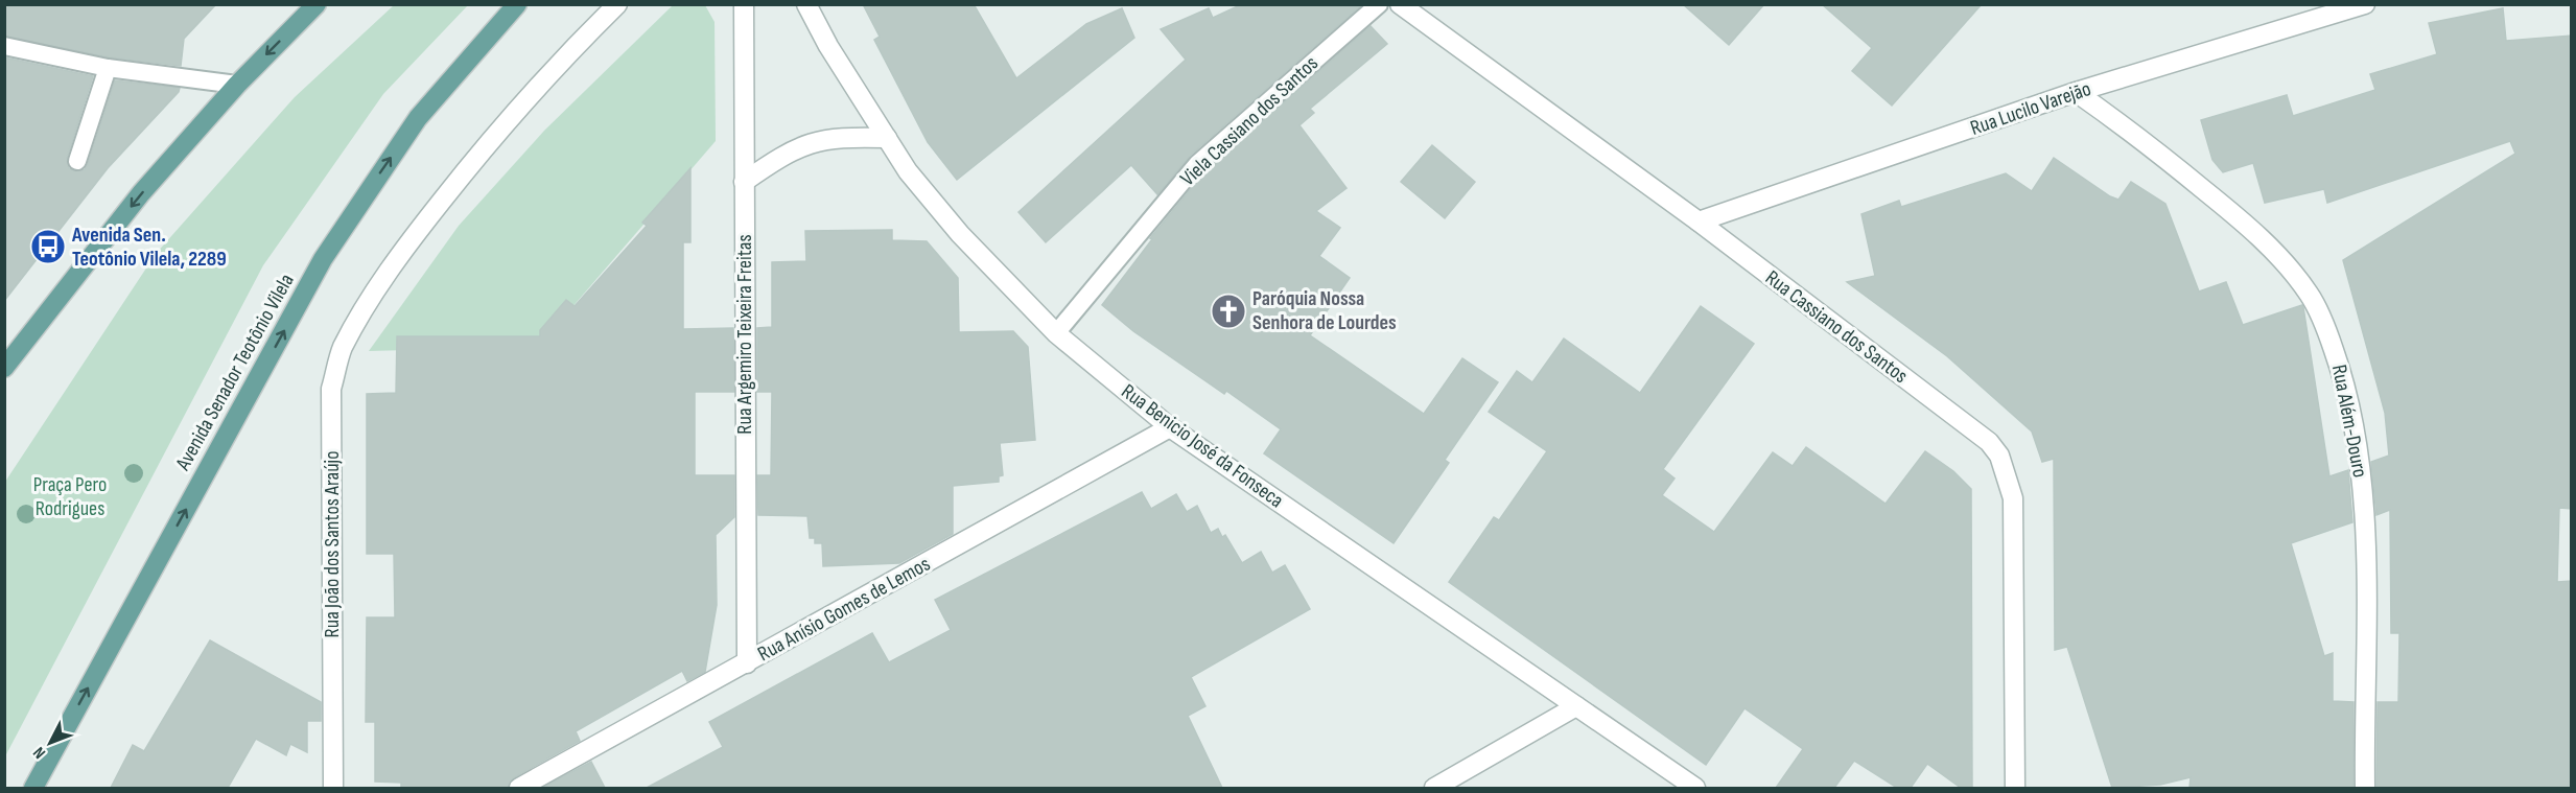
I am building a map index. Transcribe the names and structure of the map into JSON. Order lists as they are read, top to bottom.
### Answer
{
  "streets": {
    "main road": ["Avenida Senador Teotônio Vilela"],
    "street": [
      "Rua Lucilo Varejão",
      "Rua Cassiano dos Santos",
      "Rua Argemiro Teixeira Freitas",
      "Rua Além-Douro",
      "Rua Benicio José da Fonseca",
      "Rua João dos Santos Araújo",
      "Rua Anísio Gomes de Lemos"
    ],
    "lane": ["Viela Cassiano dos Santos"]
  },
  "crossings": [
    ["Rua Lucilo Varejão", "Rua Cassiano dos Santos"],
    ["Rua Lucilo Varejão", "Rua Além-Douro"],
    ["Viela Cassiano dos Santos", "Rua Benicio José da Fonseca"],
    ["Rua Argemiro Teixeira Freitas", "Rua Anísio Gomes de Lemos"],
    ["Rua Benicio José da Fonseca", "Rua Anísio Gomes de Lemos"]
  ],
  "one_way": ["Avenida Senador Teotônio Vilela"],
  "parks": ["Praça Pero Rodrigues"],
  "places": {
    "bus stop": ["Avenida Sen. Teotônio Vilela, 2289"],
    "church": ["Paróquia Nossa Senhora de Lourdes"]
  },
  "north": "bottom left"
}
